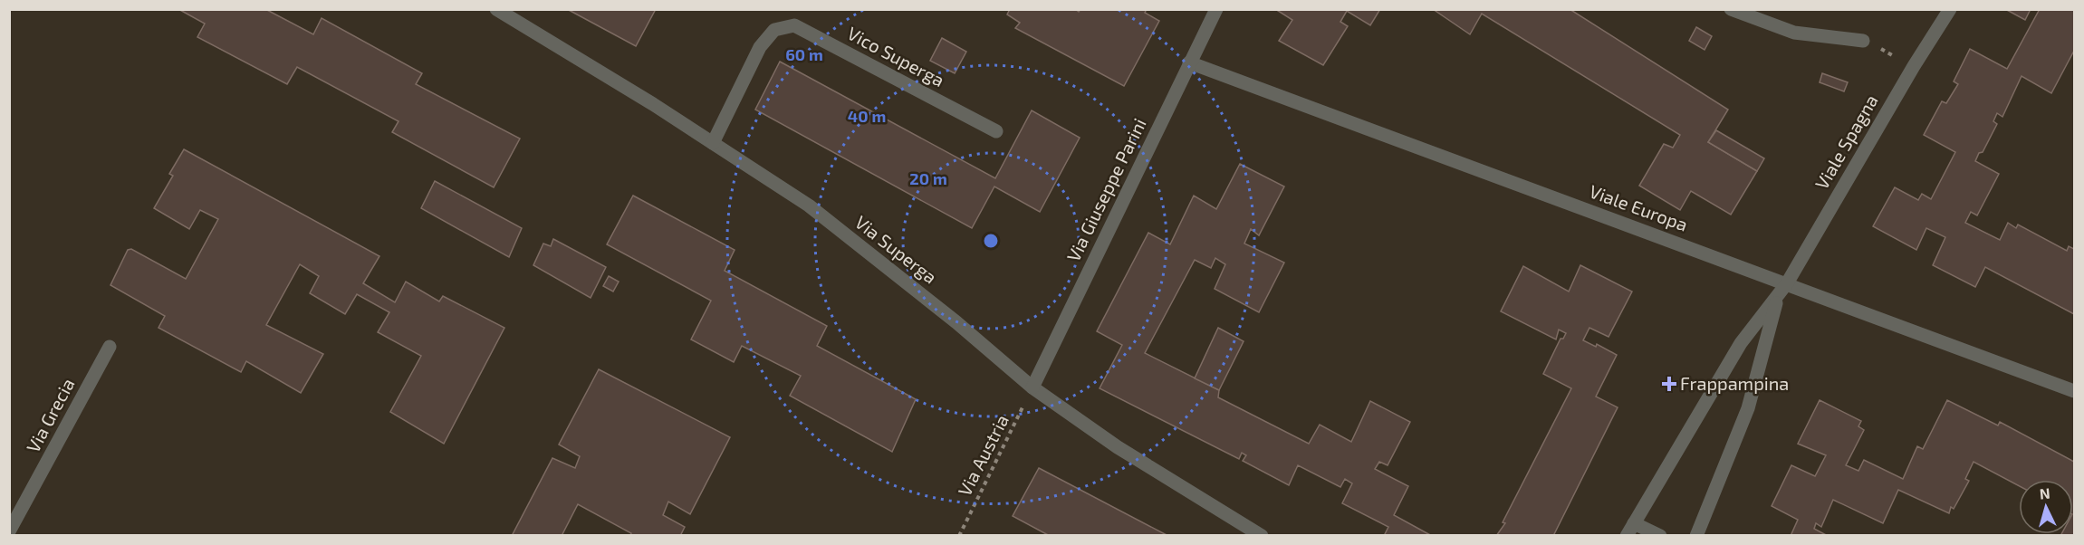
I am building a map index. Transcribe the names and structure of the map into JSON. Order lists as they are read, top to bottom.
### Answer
{
  "streets": {
    "street": [
      "Vico Superga",
      "Viale Spagna",
      "Via Giuseppe Parini",
      "Viale Europa",
      "Via Superga",
      "Via Grecia"
    ],
    "path": ["Via Austria"]
  },
  "crossings": [
    ["Vico Superga", "Via Superga"],
    ["Viale Spagna", "Viale Europa"],
    ["Via Giuseppe Parini", "Viale Europa"],
    ["Via Giuseppe Parini", "Via Superga"],
    ["Via Giuseppe Parini", "Via Austria"],
    ["Via Superga", "Via Austria"]
  ],
  "places": {
    "health": ["Frappampina"]
  },
  "north": "top",
  "rings": ["60 m", "40 m", "20 m"]
}
